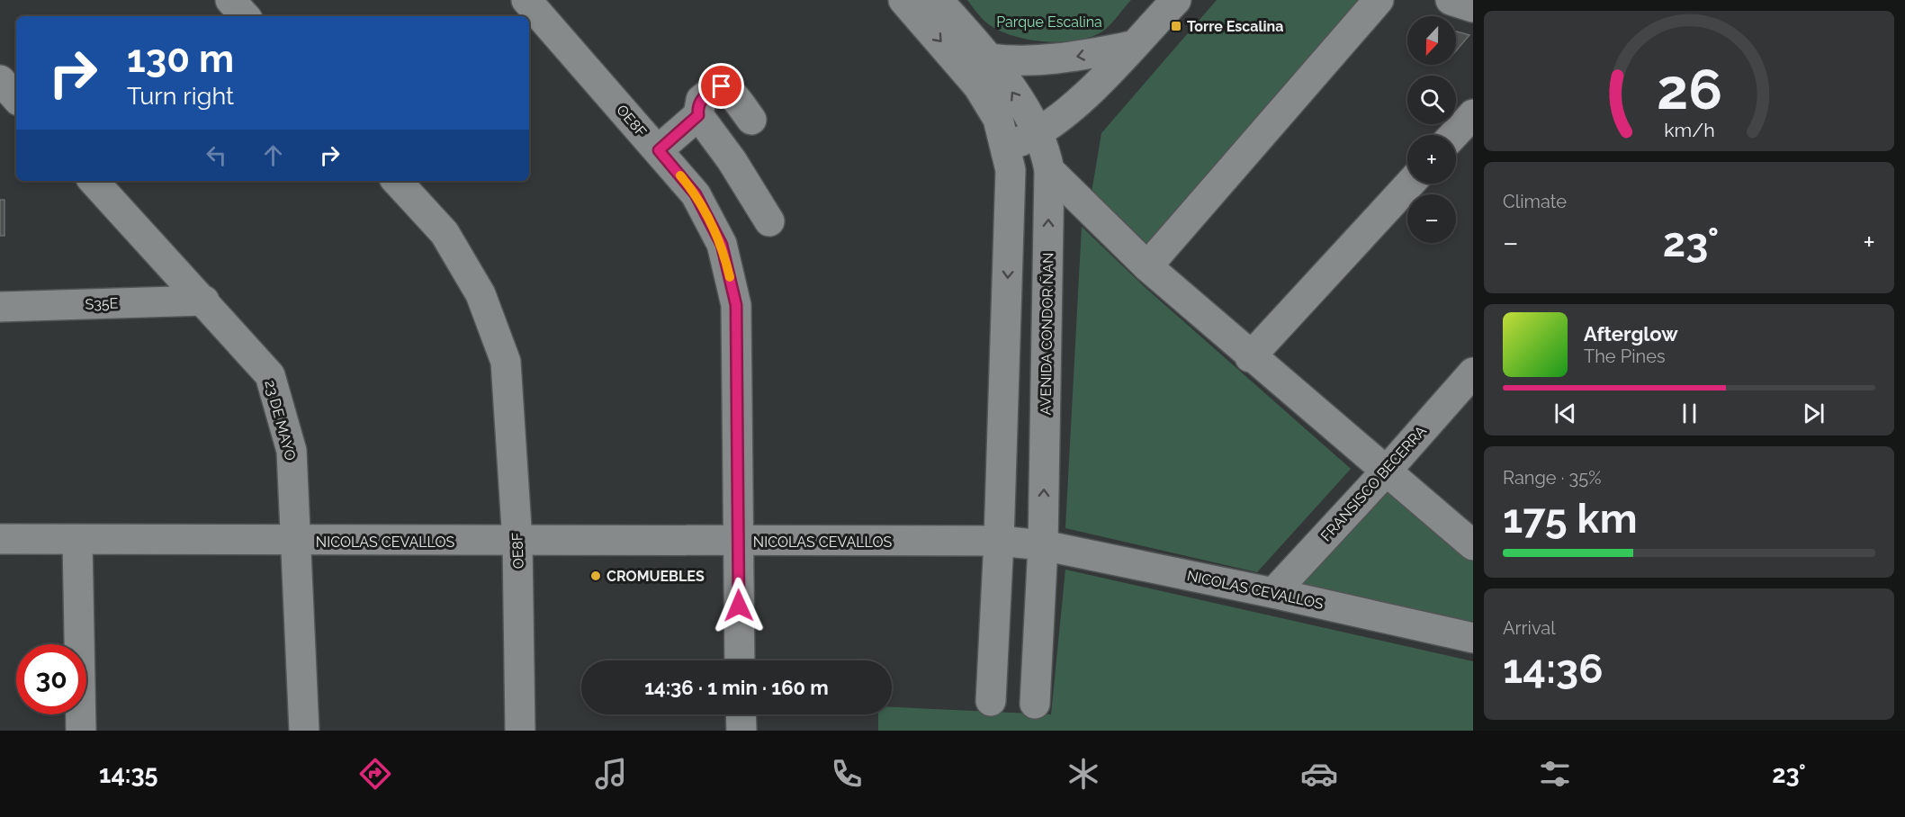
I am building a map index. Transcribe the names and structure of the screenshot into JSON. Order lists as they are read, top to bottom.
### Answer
{
  "streets": {
    "street": [
      "OE8F",
      "S35E",
      "AVENIDA CONDOR ÑAN",
      "23 DE MAYO",
      "FRANSISCO BECERRA",
      "NICOLAS CEVALLOS"
    ]
  },
  "crossings": [
    ["OE8F", "NICOLAS CEVALLOS"],
    ["S35E", "23 DE MAYO"],
    ["AVENIDA CONDOR ÑAN", "NICOLAS CEVALLOS"],
    ["23 DE MAYO", "NICOLAS CEVALLOS"],
    ["FRANSISCO BECERRA", "NICOLAS CEVALLOS"]
  ],
  "parks": ["Parque Escalina"],
  "places": {
    "transit": ["Torre Escalina"],
    "other": ["CROMUEBLES"]
  },
  "north": "bottom",
  "page": {
    "map_buttons": ["+", "−"],
    "turn": ["130 m", "Turn right"],
    "tile": [
      "Climate",
      ["Range · 35%", "175 km"],
      ["Arrival", "14:36"]
    ],
    "heat": ["−", "23°", "+"],
    "song": ["Afterglow", "The Pines"],
    "limit": "30",
    "trip": "14:36 · 1 min · 160 m",
    "tabs": ["14:35", "23°"],
    "gauge": ["26", "km/h"]
  }
}
